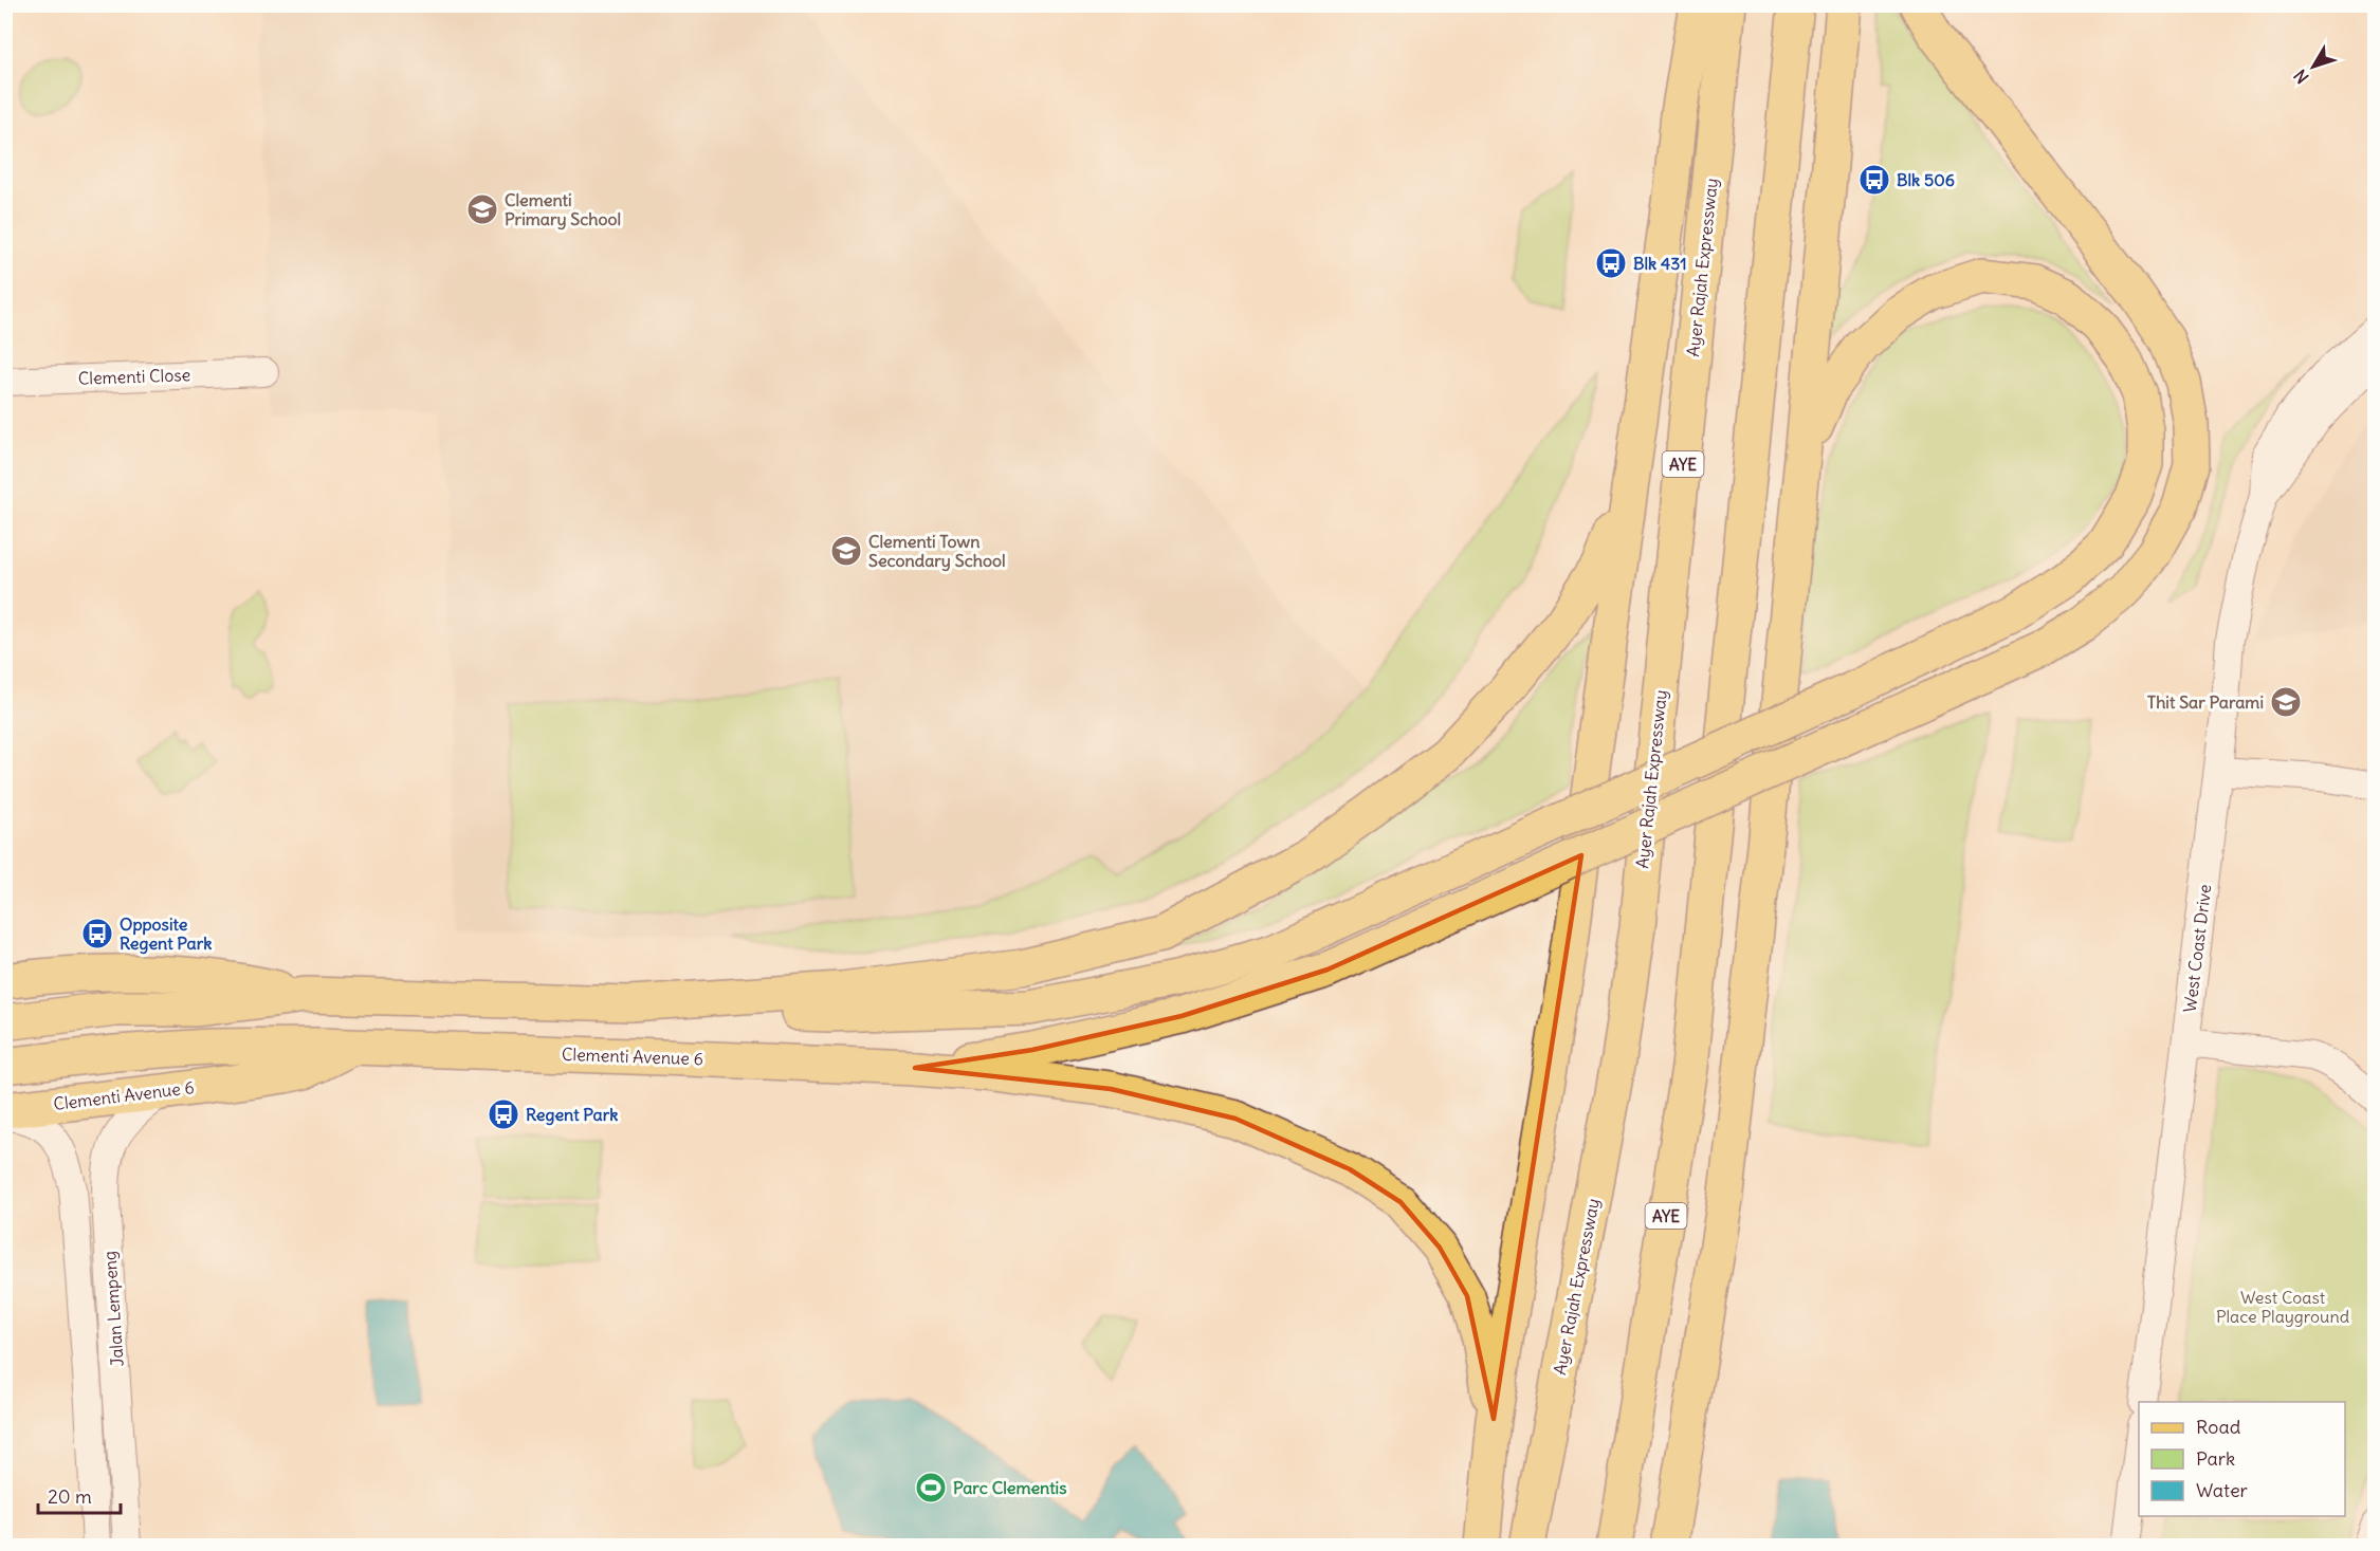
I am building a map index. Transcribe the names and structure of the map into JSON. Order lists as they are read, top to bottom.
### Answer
{
  "streets": {
    "main road": ["Ayer Rajah Expressway", "AYE", "Clementi Avenue 6"],
    "street": ["Clementi Close", "West Coast Drive", "Jalan Lempeng"]
  },
  "crossings": [
    ["Clementi Avenue 6", "Jalan Lempeng"]
  ],
  "parks": ["West Coast Place Playground"],
  "places": {
    "bus stop": [
      "Blk 506",
      "Blk 431",
      "Opposite Regent Park",
      "Regent Park"
    ],
    "school or university": ["Clementi Primary School", "Clementi Town Secondary School", "Thit Sar Parami"],
    "sports": ["Parc Clementis"]
  },
  "legend": ["Road", "Park", "Water"],
  "scale_bar": "20 m",
  "north": "bottom left"
}
